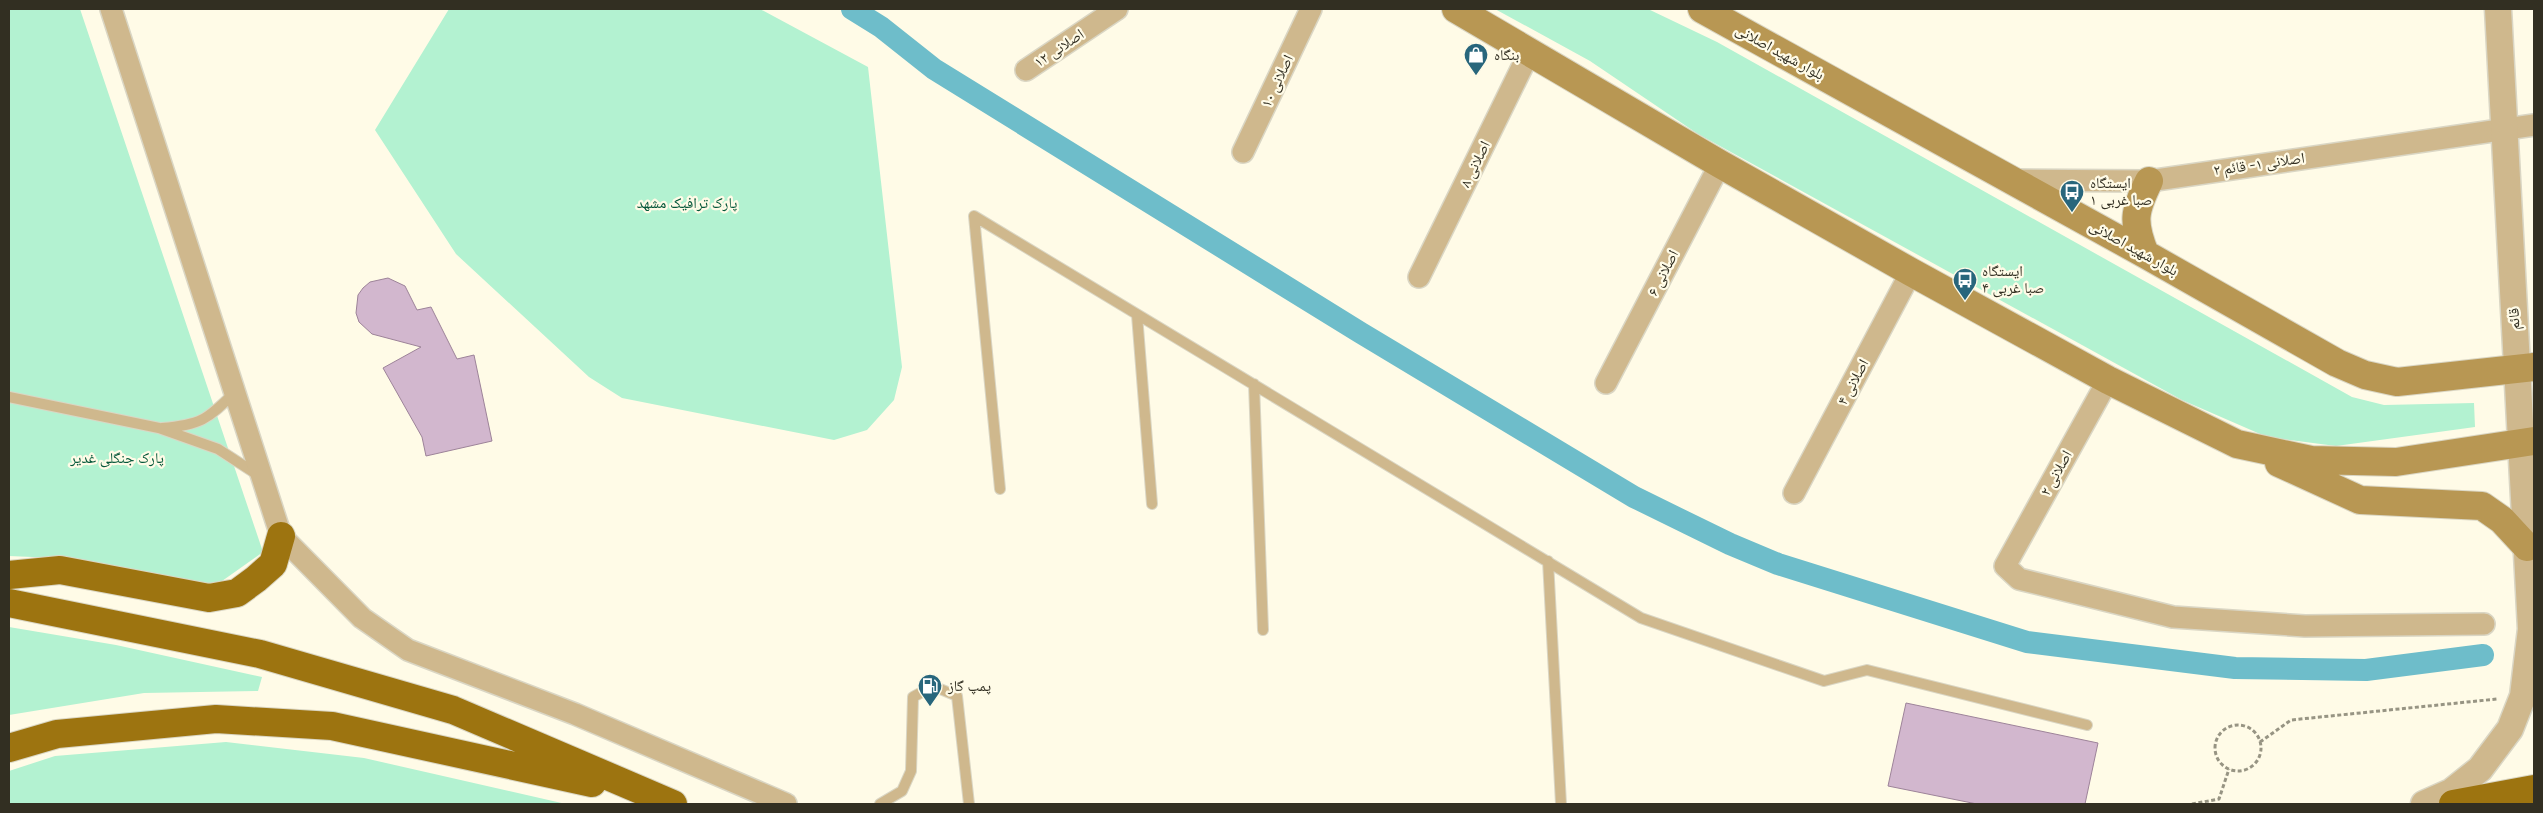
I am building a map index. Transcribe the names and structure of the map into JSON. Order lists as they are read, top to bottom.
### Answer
{
  "streets": {
    "main road": ["بلوار شهید اصلانی"],
    "street": [
      "اصلانی ۱۲",
      "اصلانی ۱۰",
      "اصلانی ۸",
      "اصلانی ۱- قائم ۲",
      "اصلانی ۶",
      "قائم",
      "اصلانی ۴",
      "اصلانی ۲"
    ]
  },
  "crossings": [
    ["بلوار شهید اصلانی", "اصلانی ۱- قائم ۲"],
    ["بلوار شهید اصلانی", "قائم"],
    ["اصلانی ۱- قائم ۲", "قائم"]
  ],
  "parks": ["پارک ترافیک مشهد", "پارک جنگلی غدیر"],
  "places": {
    "shop": ["بنگاه"],
    "bus stop": ["ایستگاه صبا غربی ۱", "ایستگاه صبا غربی ۴"],
    "fuel station": ["پمپ گاز"]
  }
}
